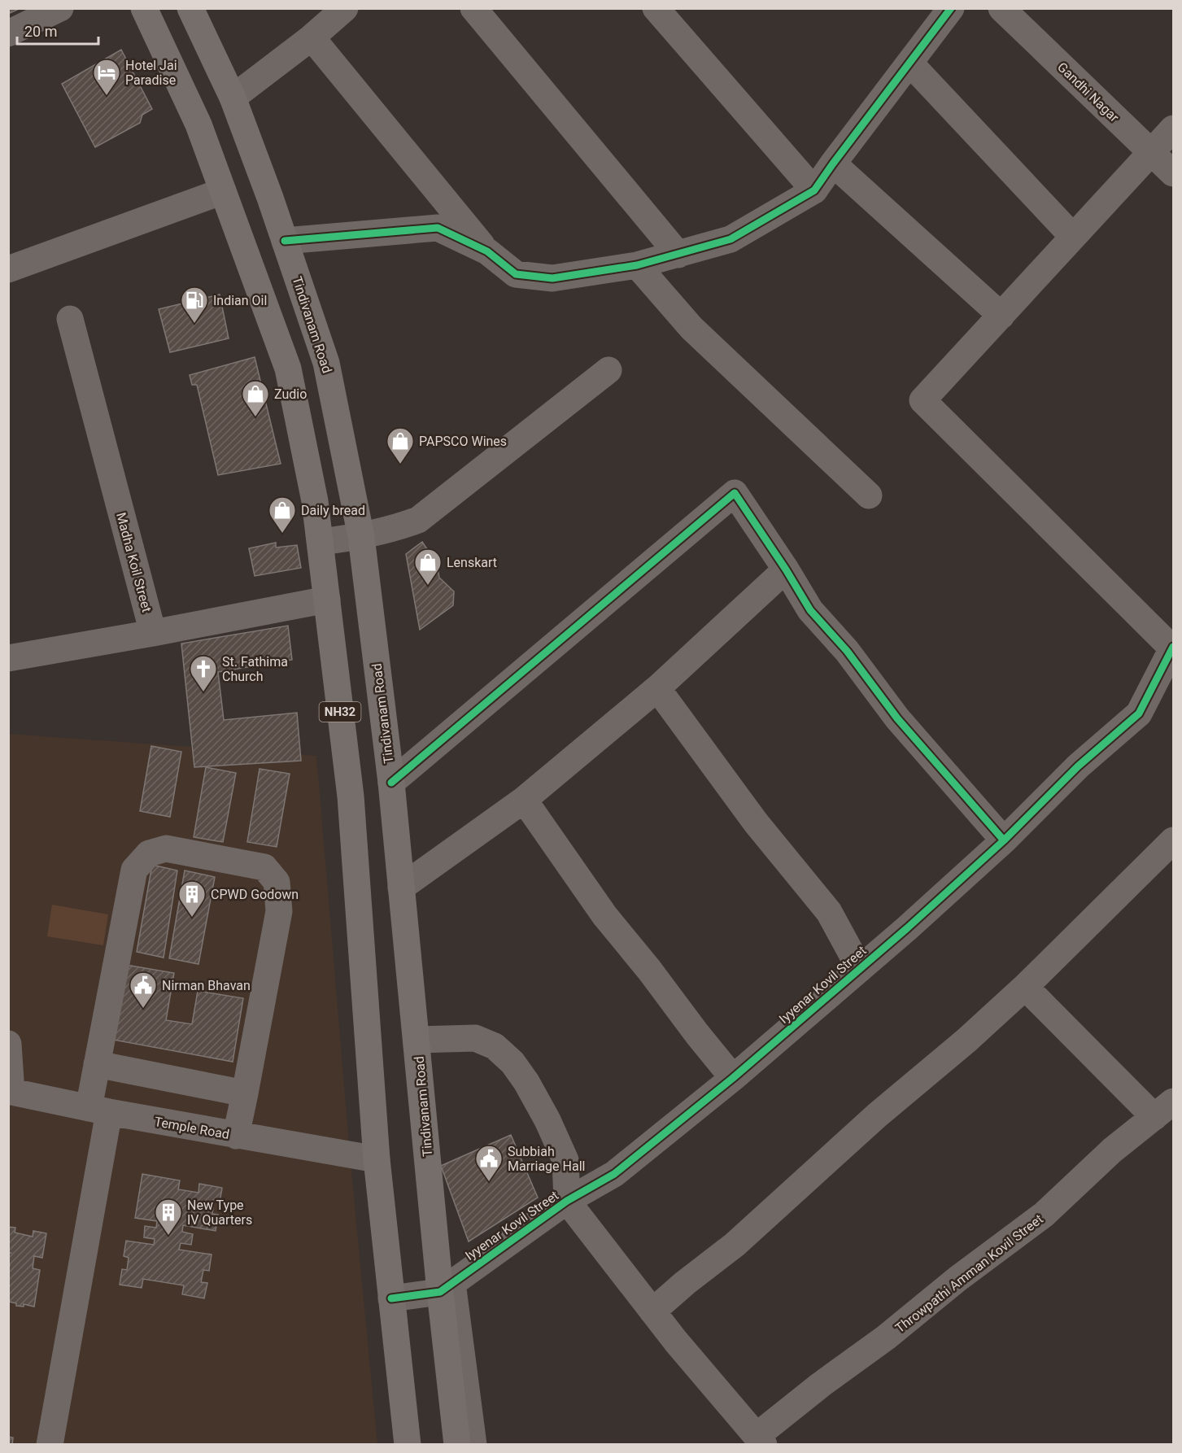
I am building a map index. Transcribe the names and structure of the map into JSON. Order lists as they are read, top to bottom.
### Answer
{
  "streets": {
    "highway": ["Tindivanam Road", "NH32"],
    "street": [
      "Gandhi Nagar",
      "Madha Koil Street",
      "Iyyenar Kovil Street",
      "Temple Road",
      "Throwpathi Amman Kovil Street"
    ]
  },
  "crossings": [
    ["Tindivanam Road", "Iyyenar Kovil Street"],
    ["NH32", "Temple Road"]
  ],
  "places": {
    "hotel": ["Hotel Jai Paradise"],
    "fuel station": ["Indian Oil"],
    "shop": [
      "Zudio",
      "PAPSCO Wines",
      "Daily bread",
      "Lenskart"
    ],
    "church": ["St. Fathima Church"],
    "building": ["CPWD Godown", "New Type IV Quarters"],
    "public building": ["Nirman Bhavan", "Subbiah Marriage Hall"]
  },
  "scale_bar": "20 m"
}
